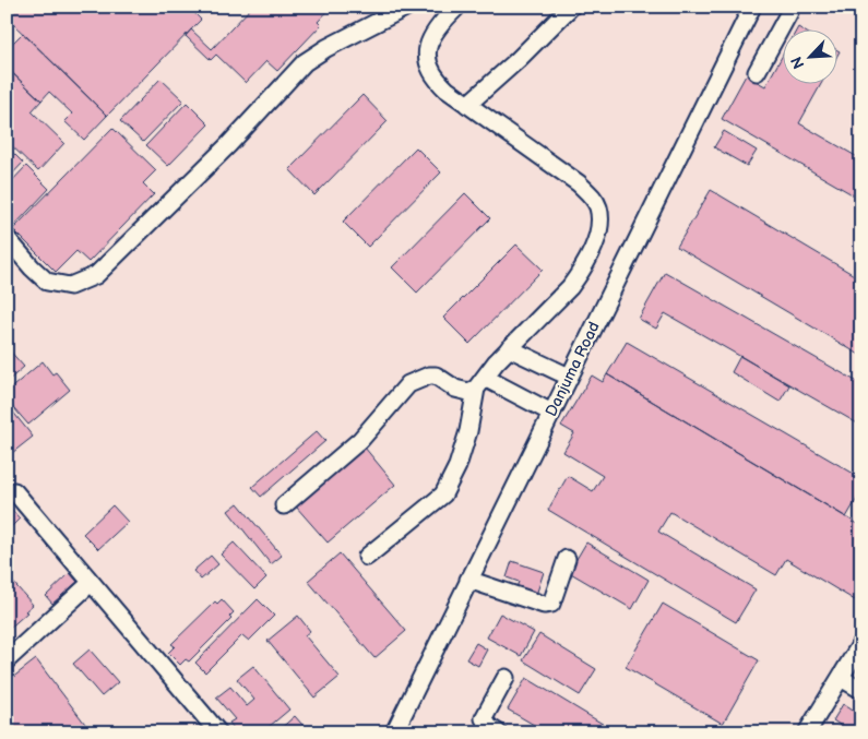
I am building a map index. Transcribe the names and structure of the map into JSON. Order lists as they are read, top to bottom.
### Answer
{
  "streets": {
    "street": ["Danjuma Road"]
  },
  "north": "bottom left"
}
